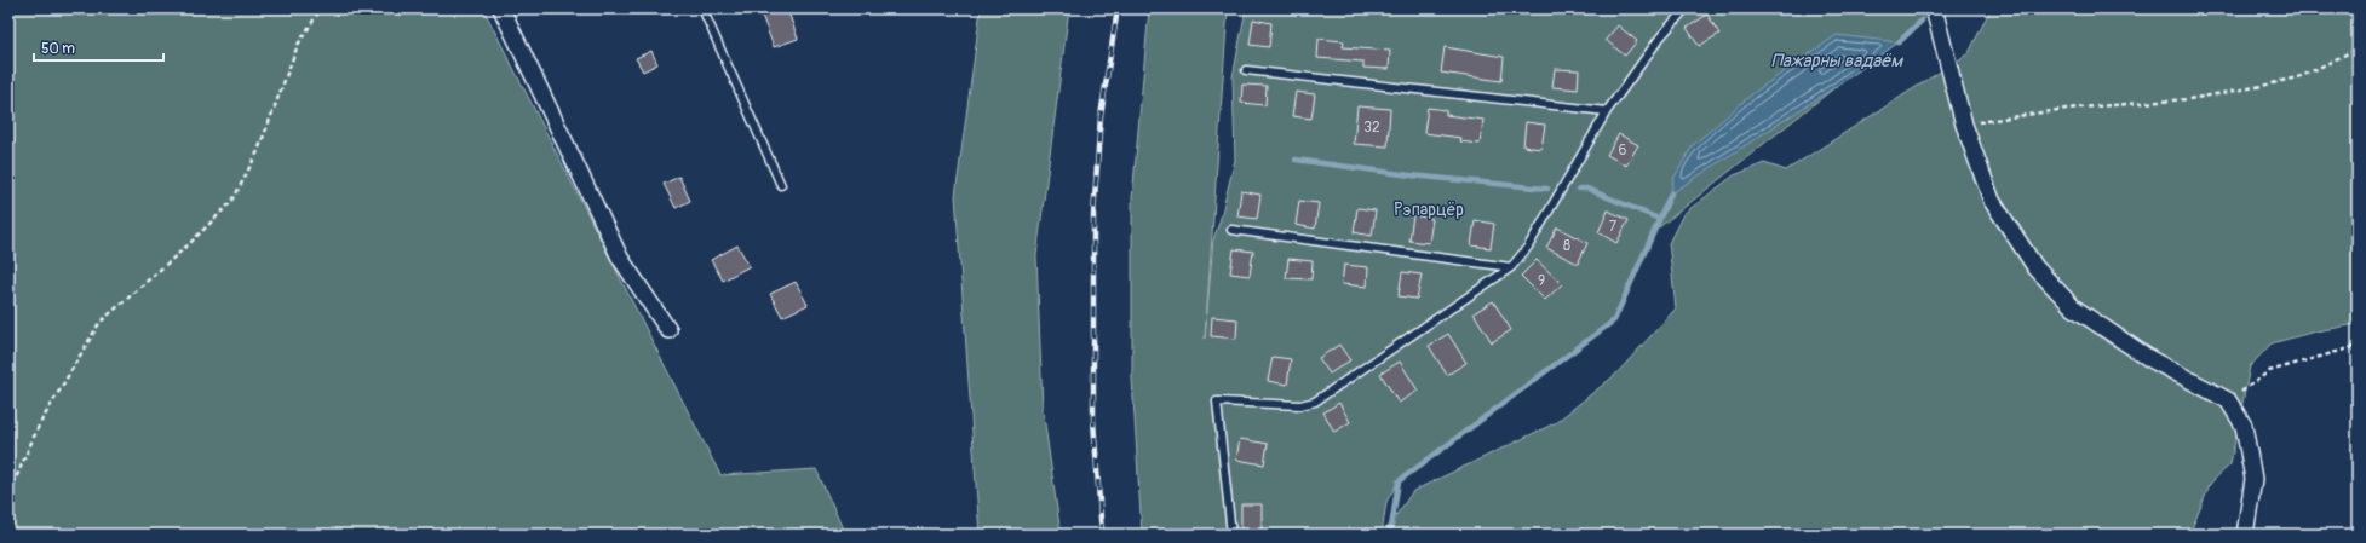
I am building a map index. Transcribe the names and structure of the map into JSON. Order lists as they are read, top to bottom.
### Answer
{
  "water": ["Пажарны вадаём"],
  "parks": ["Рэпарцёр"],
  "house_numbers": [
    "32",
    "6",
    "7",
    "8",
    "9"
  ],
  "scale_bar": "50 m"
}
